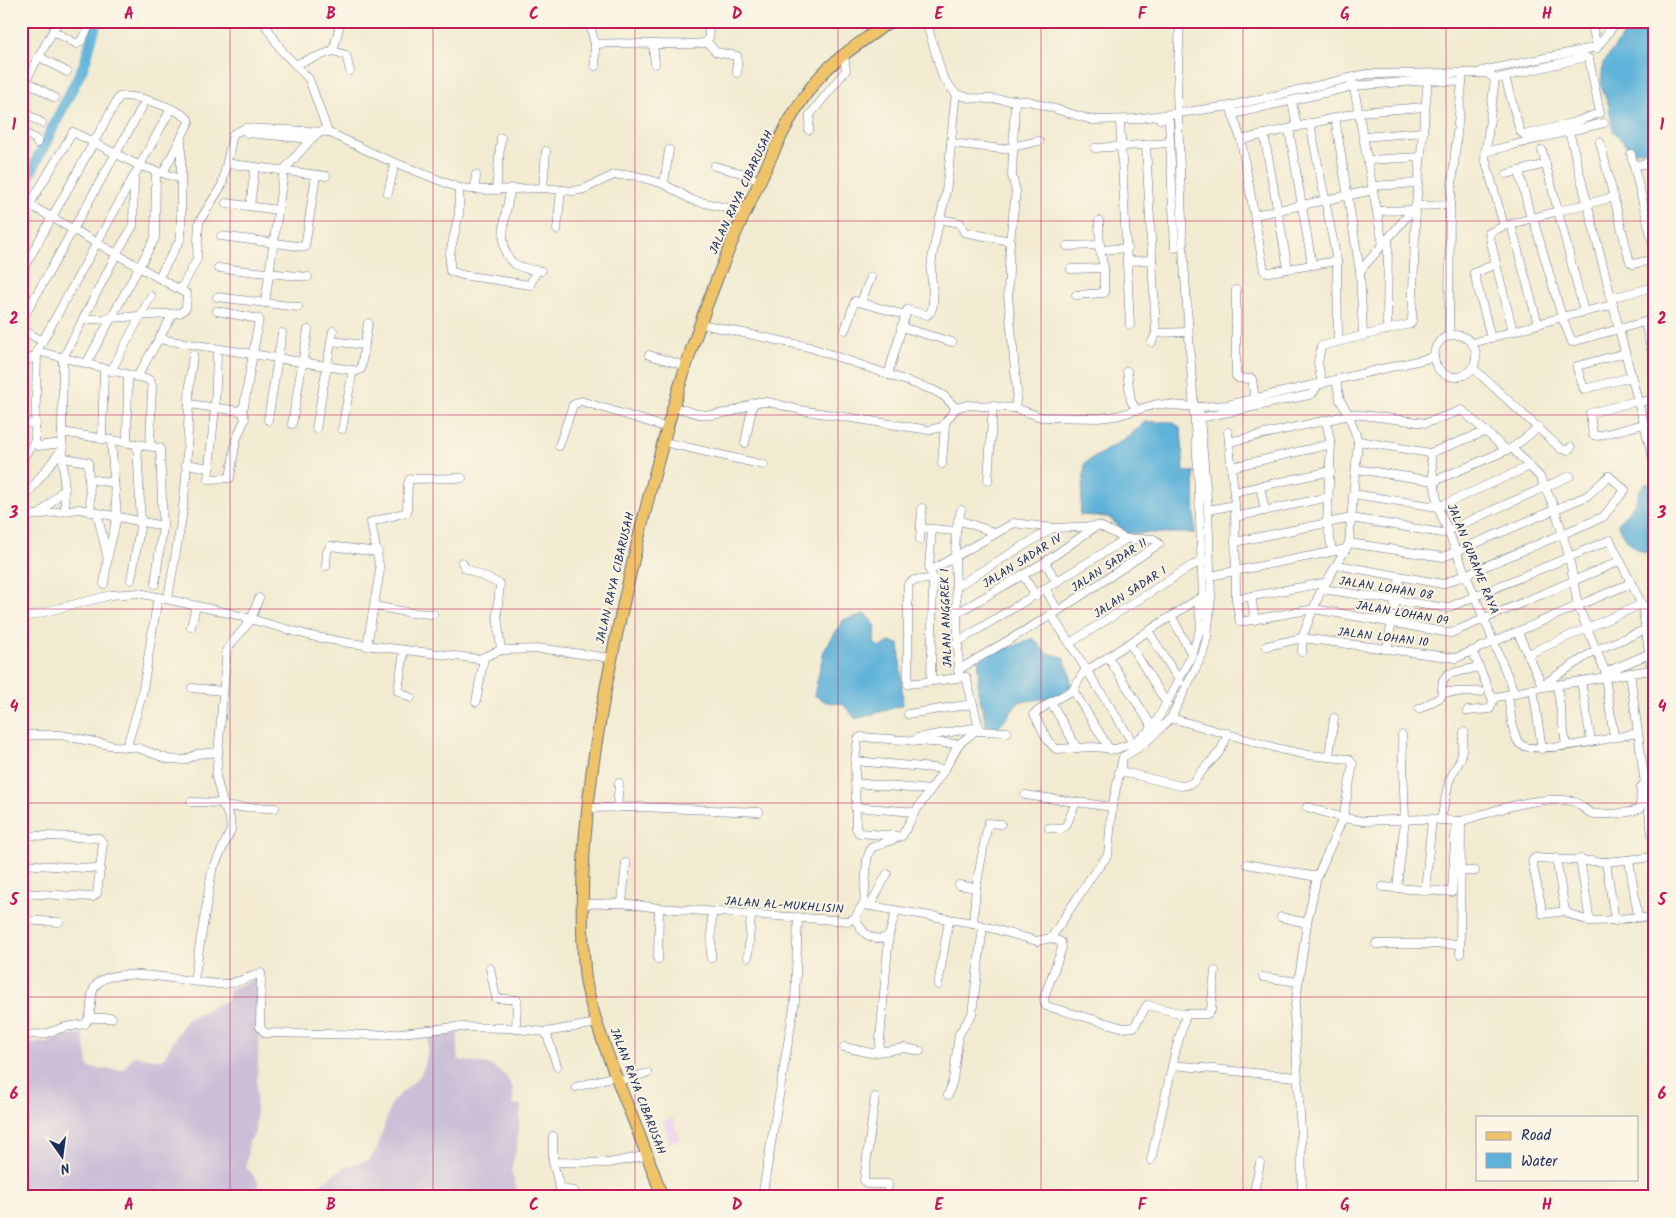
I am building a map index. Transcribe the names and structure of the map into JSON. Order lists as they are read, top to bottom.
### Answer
{
  "streets": {
    "main road": ["JALAN RAYA CIBARUSAH"],
    "street": [
      "JALAN GURAME RAYA",
      "JALAN SADAR IV",
      "JALAN SADAR II",
      "JALAN LOHAN 08",
      "JALAN SADAR I",
      "JALAN LOHAN 09",
      "JALAN ANGGREK 1",
      "JALAN LOHAN 10",
      "JALAN AL-MUKHLISIN"
    ]
  },
  "crossings": [
    ["JALAN RAYA CIBARUSAH", "JALAN AL-MUKHLISIN"],
    ["JALAN GURAME RAYA", "JALAN LOHAN 08"],
    ["JALAN GURAME RAYA", "JALAN LOHAN 09"],
    ["JALAN GURAME RAYA", "JALAN LOHAN 10"],
    ["JALAN SADAR IV", "JALAN SADAR II"],
    ["JALAN SADAR IV", "JALAN ANGGREK 1"],
    ["JALAN SADAR II", "JALAN ANGGREK 1"],
    ["JALAN LOHAN 08", "JALAN LOHAN 09"]
  ],
  "legend": ["Road", "Water"],
  "north": "bottom",
  "grid": {
    "columns": [
      "A",
      "B",
      "C",
      "D",
      "E",
      "F",
      "G",
      "H"
    ],
    "rows": [
      "1",
      "2",
      "3",
      "4",
      "5",
      "6"
    ]
  }
}
